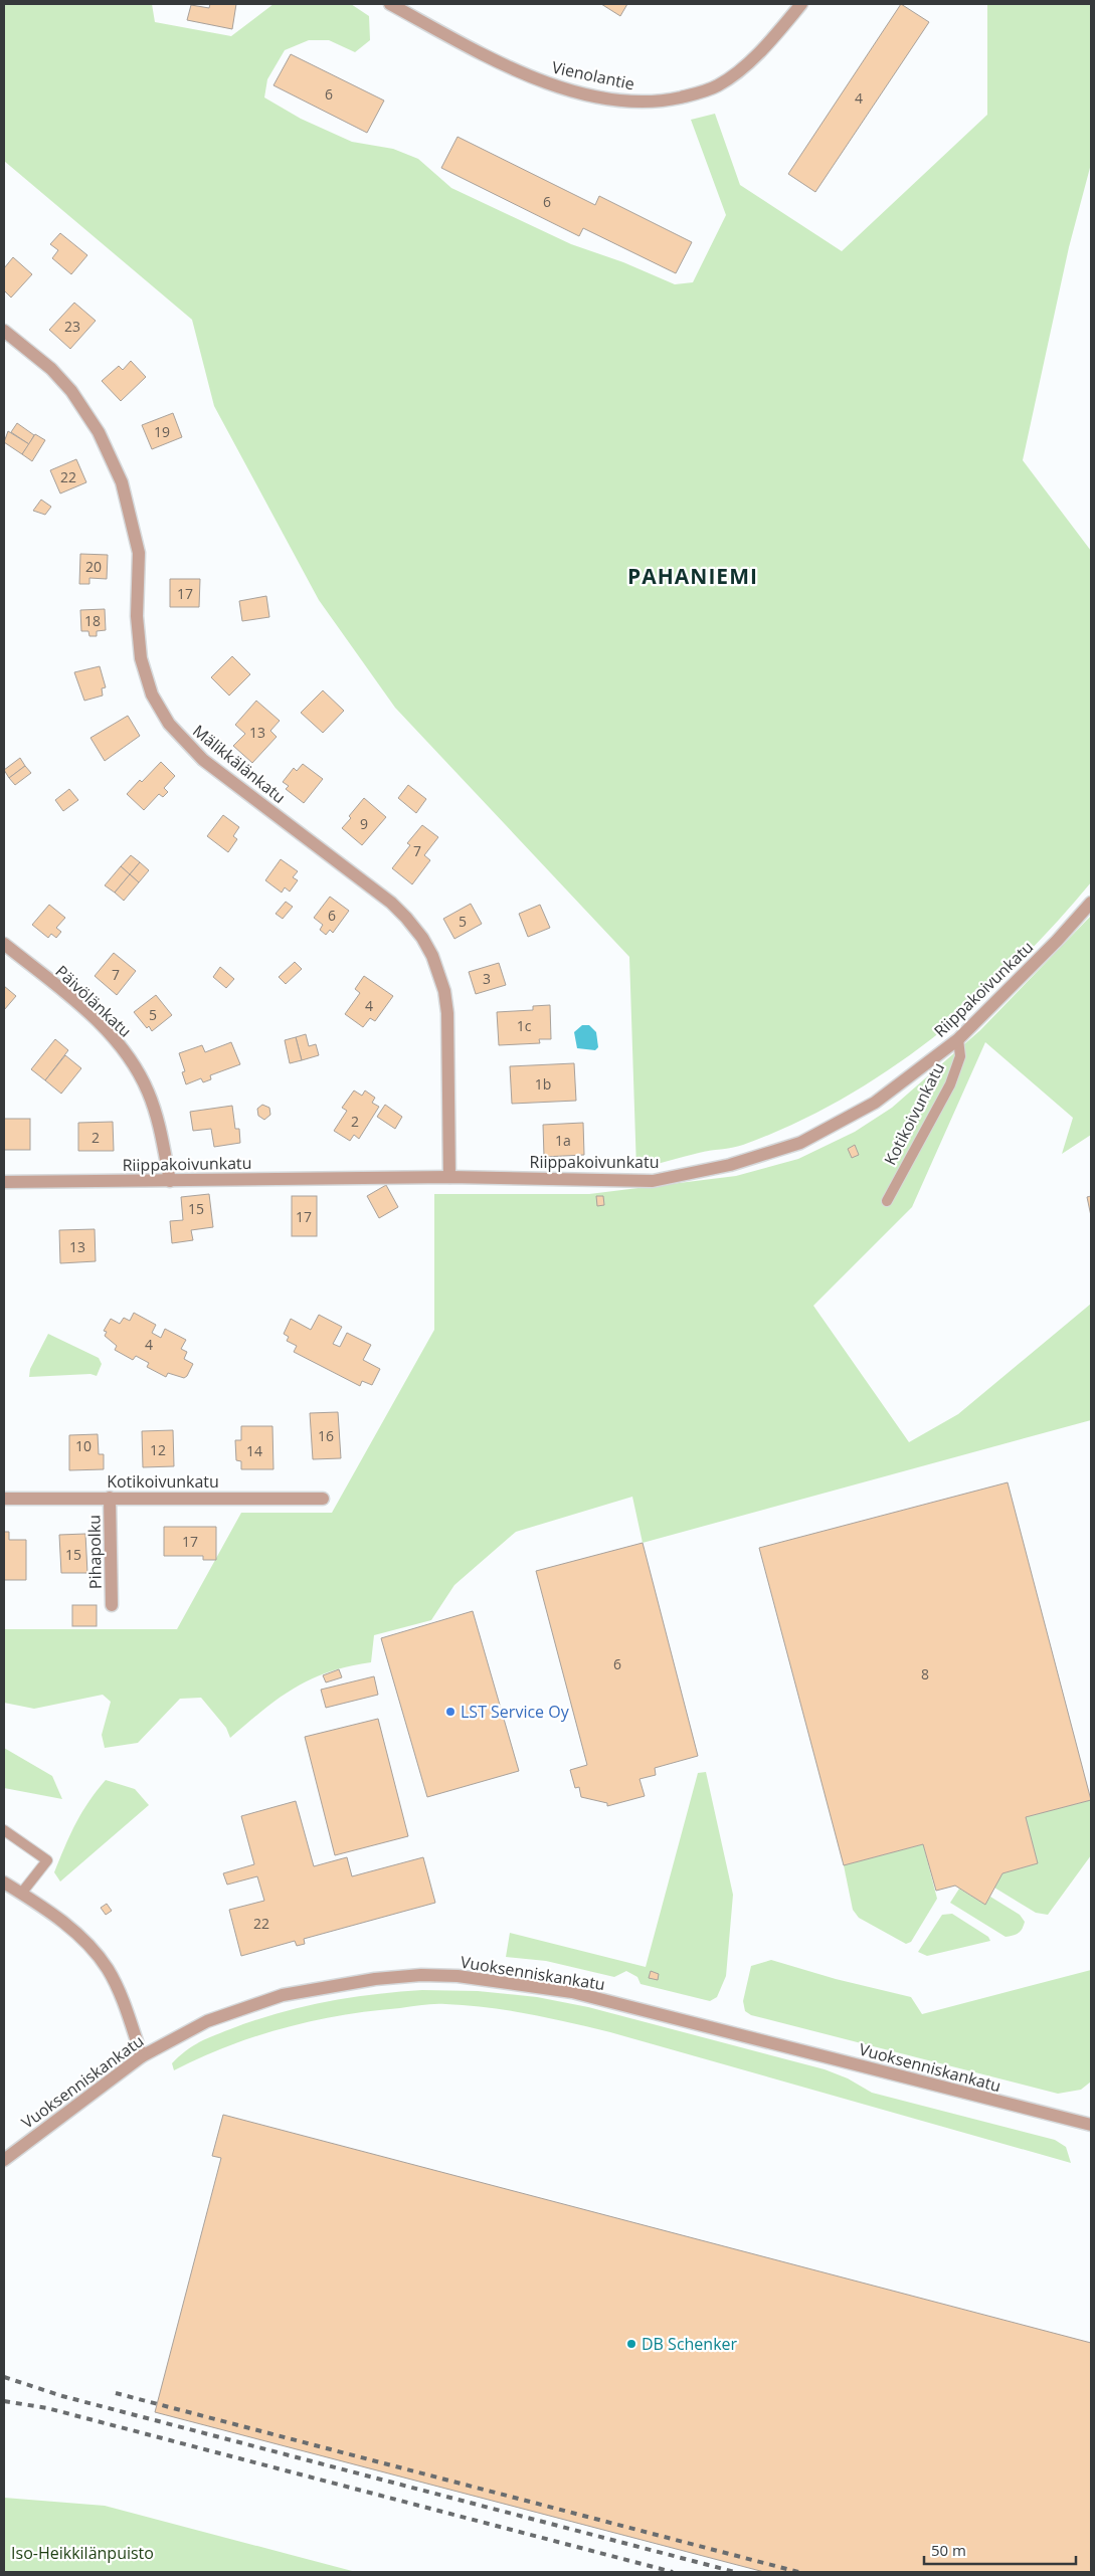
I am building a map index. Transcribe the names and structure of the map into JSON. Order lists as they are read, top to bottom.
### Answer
{
  "streets": {
    "street": [
      "Vienolantie",
      "Mälikkälänkatu",
      "Riippakoivunkatu",
      "Päivölänkatu",
      "Kotikoivunkatu",
      "Pihapolku",
      "Vuoksenniskankatu"
    ]
  },
  "crossings": [
    ["Mälikkälänkatu", "Riippakoivunkatu"],
    ["Riippakoivunkatu", "Päivölänkatu"],
    ["Riippakoivunkatu", "Kotikoivunkatu"],
    ["Kotikoivunkatu", "Pihapolku"]
  ],
  "districts": ["PAHANIEMI"],
  "parks": ["Iso-Heikkilänpuisto"],
  "places": ["LST Service Oy", "DB Schenker"],
  "house_numbers": [
    "6",
    "4",
    "6",
    "23",
    "19",
    "22",
    "20",
    "17",
    "18",
    "13",
    "9",
    "7",
    "6",
    "5",
    "7",
    "3",
    "4",
    "5",
    "1c",
    "1b",
    "2",
    "2",
    "1a",
    "15",
    "17",
    "13",
    "4",
    "16",
    "10",
    "12",
    "14",
    "17",
    "15",
    "6",
    "8",
    "22"
  ],
  "scale_bar": "50 m"
}
